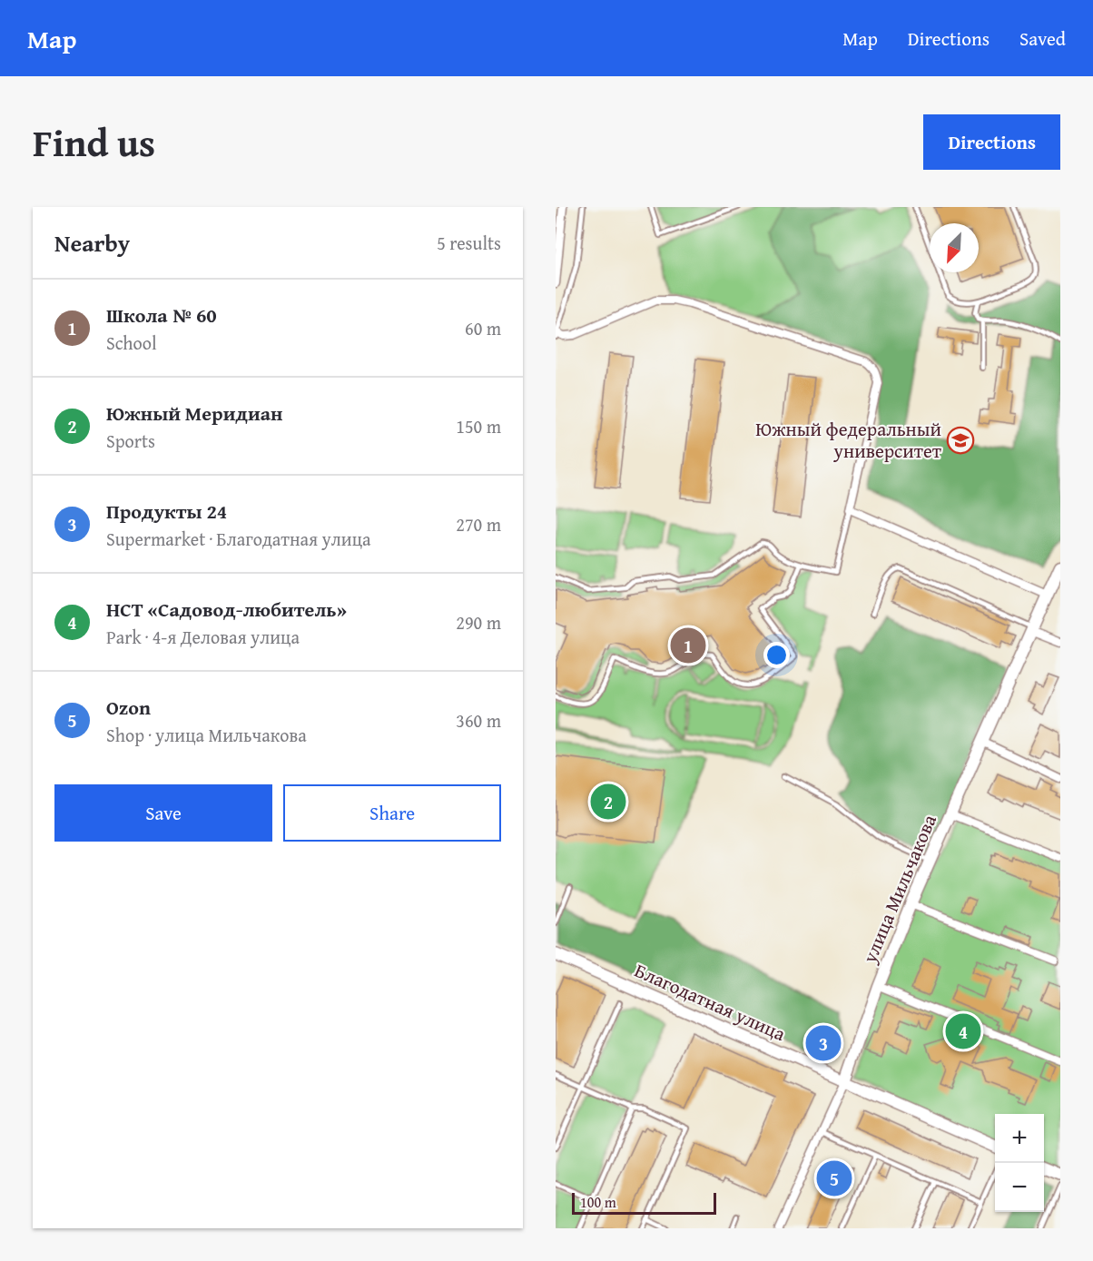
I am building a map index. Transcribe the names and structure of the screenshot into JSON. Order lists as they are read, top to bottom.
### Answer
{
  "streets": {
    "street": ["улица Мильчакова", "Благодатная улица"]
  },
  "crossings": [
    ["улица Мильчакова", "Благодатная улица"]
  ],
  "places": {
    "school or university": ["Южный федеральный университет"]
  },
  "scale_bar": "100 m",
  "north": "bottom left",
  "page": {
    "header": "Map",
    "nav": ["Map", "Directions", "Saved"],
    "title": "Find us",
    "buttons": [
      "Directions",
      ["Save", "Share"]
    ],
    "heading": ["Nearby", "5 results"],
    "list": [
      {
        "mark": "1",
        "name": "Школа № 60",
        "note": "School",
        "value": "60 m"
      },
      {
        "mark": "2",
        "name": "Южный Меридиан",
        "note": "Sports",
        "value": "150 m"
      },
      {
        "mark": "3",
        "name": "Продукты 24",
        "note": "Supermarket · Благодатная улица",
        "value": "270 m"
      },
      {
        "mark": "4",
        "name": "НСТ «Садовод-любитель»",
        "note": "Park · 4-я Деловая улица",
        "value": "290 m"
      },
      {
        "mark": "5",
        "name": "Ozon",
        "note": "Shop · улица Мильчакова",
        "value": "360 m"
      }
    ],
    "pins": [
      "1",
      "2",
      "4",
      "3",
      "5"
    ],
    "map_buttons": ["+", "−"],
    "scale": "100 m"
  }
}
